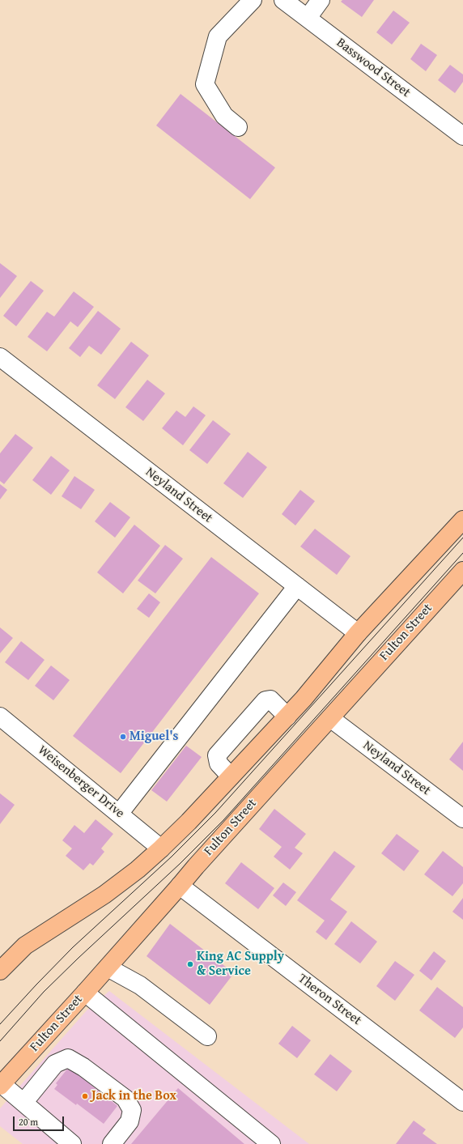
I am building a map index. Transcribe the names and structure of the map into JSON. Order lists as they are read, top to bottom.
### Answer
{
  "streets": {
    "main road": ["Fulton Street"],
    "street": [
      "Basswood Street",
      "Neyland Street",
      "Weisenberger Drive",
      "Theron Street"
    ]
  },
  "crossings": [
    ["Neyland Street", "Fulton Street"],
    ["Fulton Street", "Theron Street"]
  ],
  "places": ["Miguel's", "King AC Supply & Service", "Jack in the Box"],
  "scale_bar": "20 m"
}
